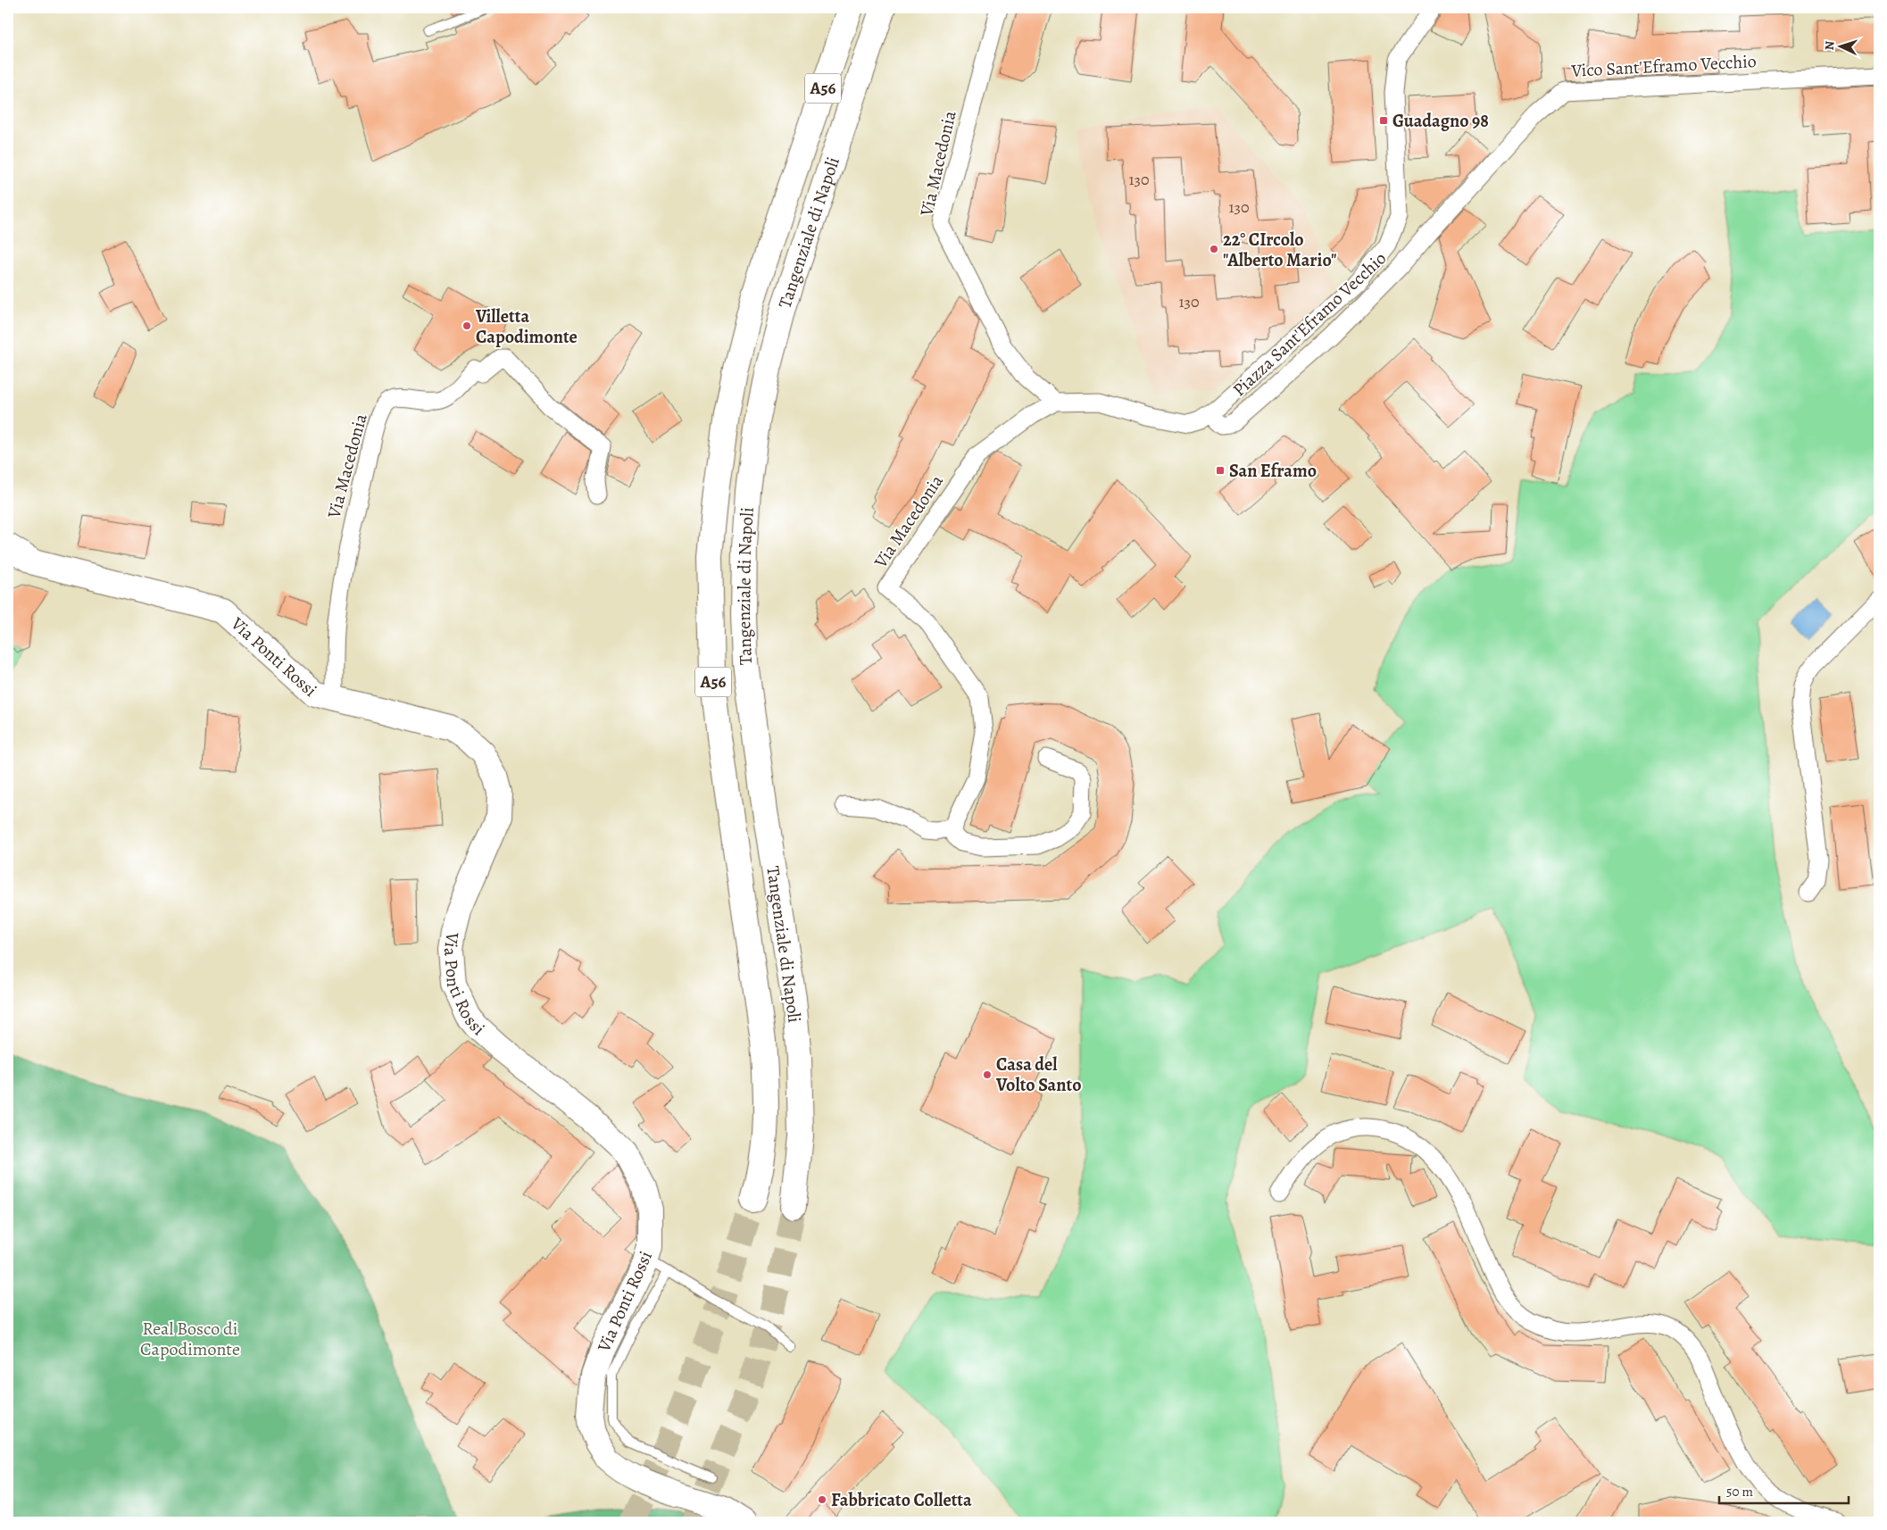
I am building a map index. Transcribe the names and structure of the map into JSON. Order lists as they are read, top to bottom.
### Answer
{
  "streets": {
    "main road": ["A56", "Tangenziale di Napoli", "Via Ponti Rossi"],
    "street": ["Vico Sant'Eframo Vecchio", "Via Macedonia", "Piazza Sant'Eframo Vecchio"]
  },
  "crossings": [
    ["Vico Sant'Eframo Vecchio", "Piazza Sant'Eframo Vecchio"],
    ["Via Macedonia", "Piazza Sant'Eframo Vecchio"],
    ["Via Macedonia", "Via Ponti Rossi"]
  ],
  "parks": ["Real Bosco di Capodimonte"],
  "places": {
    "transit": ["Guadagno 98", "San Eframo"],
    "other": [
      "22° CIrcolo \"Alberto Mario\"",
      "Villetta Capodimonte",
      "Casa del Volto Santo",
      "Fabbricato Colletta"
    ]
  },
  "house_numbers": ["130", "130", "130"],
  "scale_bar": "50 m",
  "north": "left"
}
